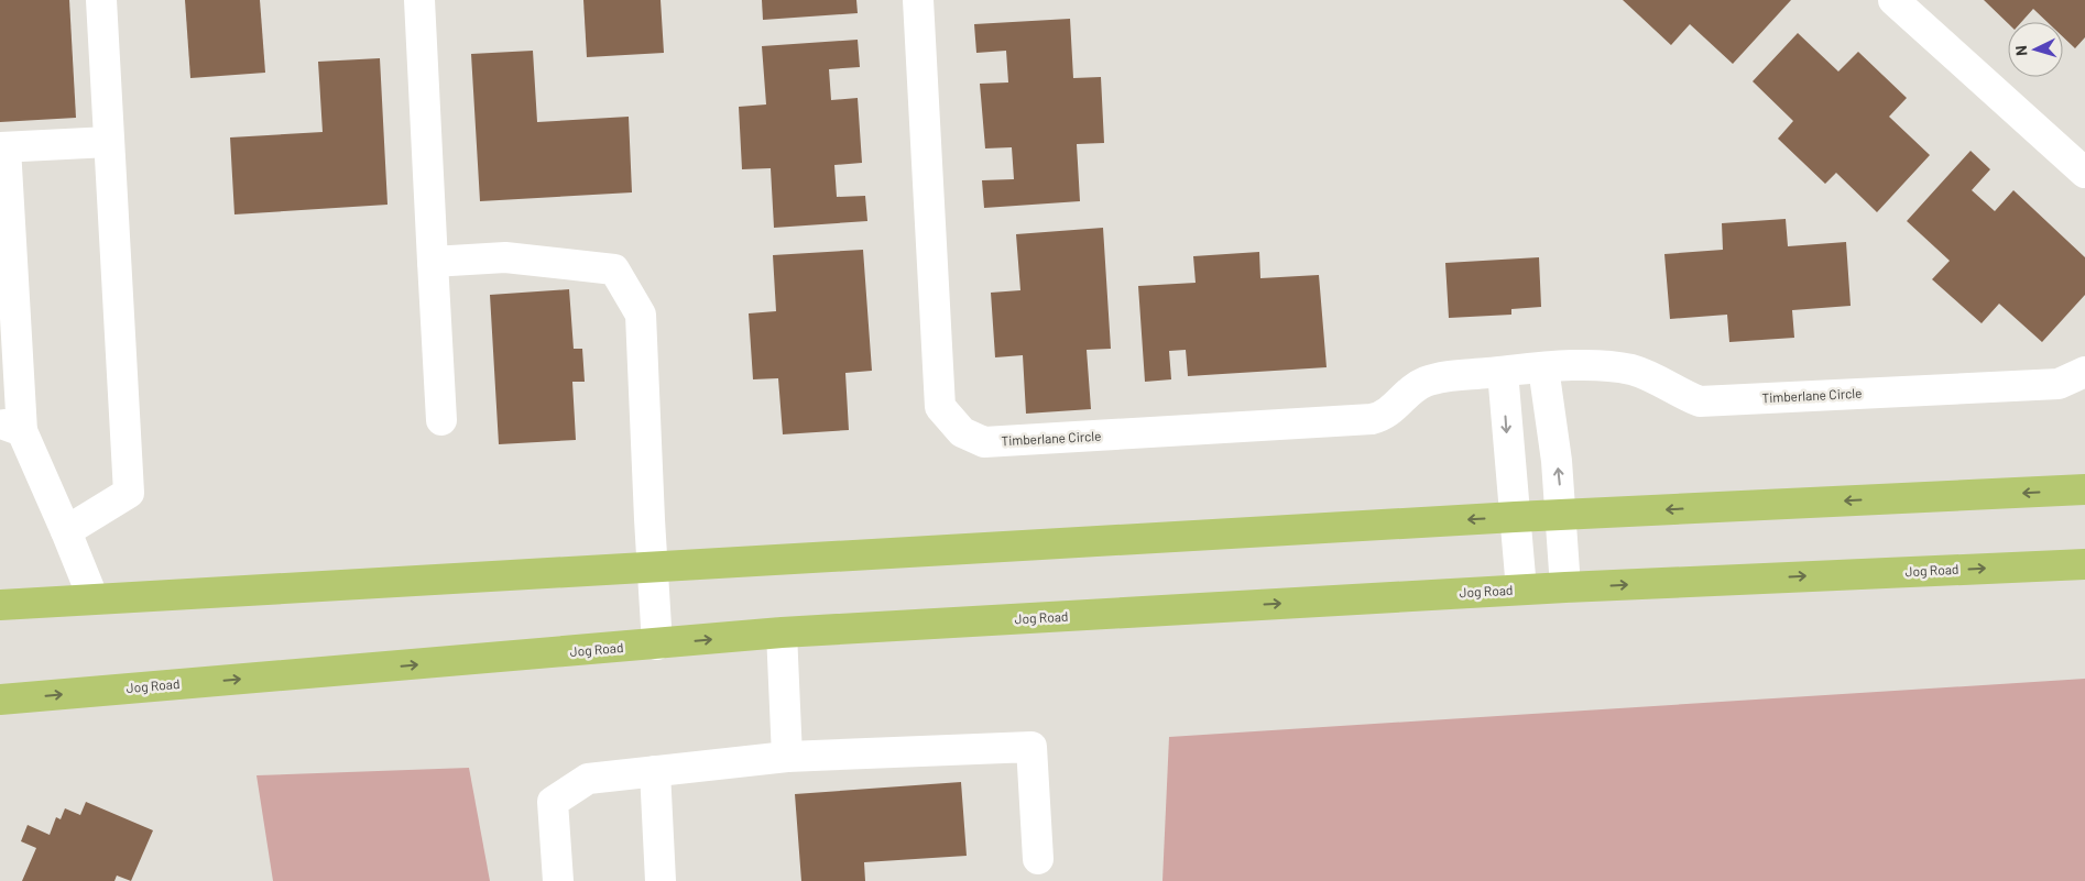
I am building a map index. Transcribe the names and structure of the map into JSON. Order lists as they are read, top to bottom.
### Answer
{
  "streets": {
    "main road": ["Jog Road"],
    "street": ["Timberlane Circle"]
  },
  "north": "left"
}
